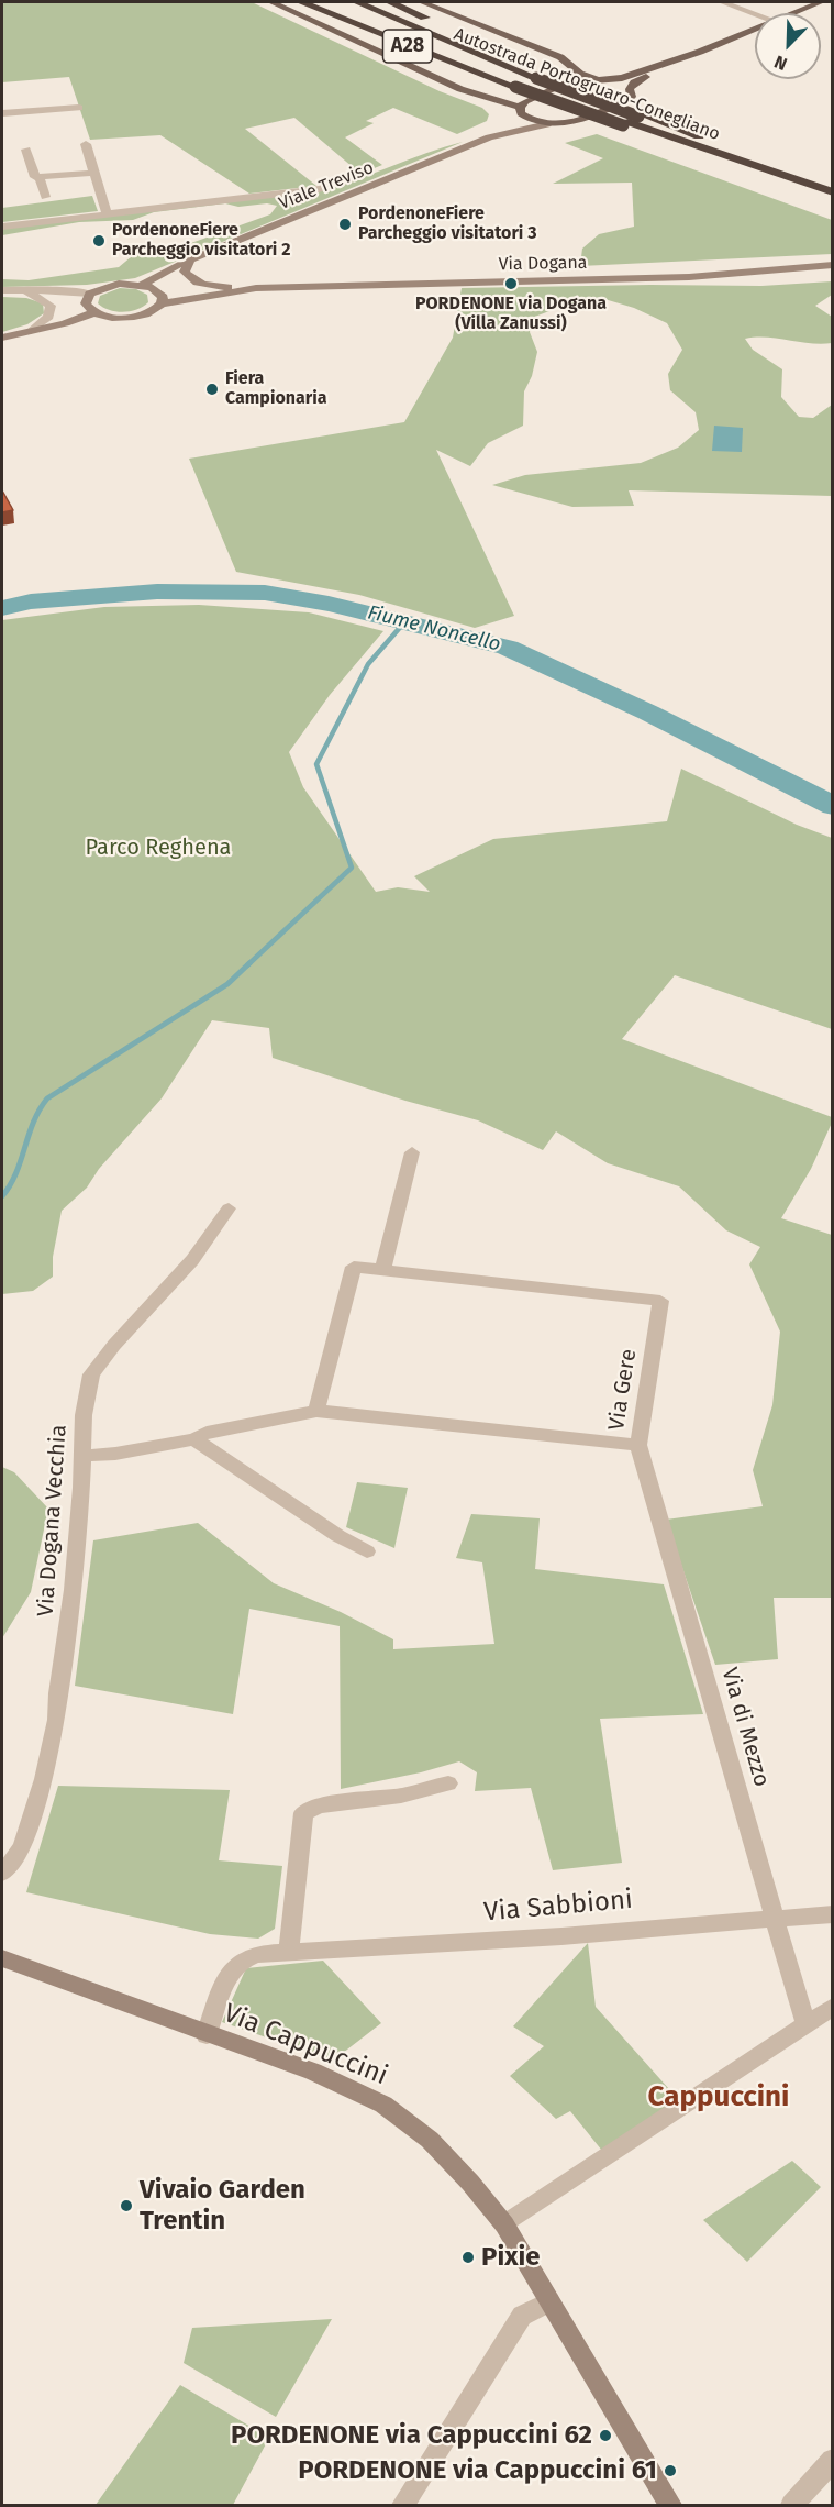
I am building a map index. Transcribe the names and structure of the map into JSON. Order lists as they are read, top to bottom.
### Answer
{
  "streets": {
    "highway": ["A28", "Autostrada Portogruaro-Conegliano"],
    "main road": ["Viale Treviso", "Via Dogana", "Via Cappuccini"],
    "street": [
      "Via Gere",
      "Via Dogana Vecchia",
      "Via di Mezzo",
      "Via Sabbioni"
    ]
  },
  "crossings": [
    ["A28", "Autostrada Portogruaro-Conegliano"],
    ["Viale Treviso", "Via Dogana"],
    ["Via Gere", "Via Dogana Vecchia"],
    ["Via Gere", "Via di Mezzo"],
    ["Via di Mezzo", "Via Sabbioni"],
    ["Via Sabbioni", "Via Cappuccini"]
  ],
  "districts": ["Cappuccini"],
  "water": ["Fiume Noncello"],
  "parks": ["Parco Reghena"],
  "places": [
    "PordenoneFiere Parcheggio visitatori 3",
    "PordenoneFiere Parcheggio visitatori 2",
    "PORDENONE via Dogana (Villa Zanussi)",
    "Fiera Campionaria",
    "Vivaio Garden Trentin",
    "Pixie",
    "PORDENONE via Cappuccini 62",
    "PORDENONE via Cappuccini 61"
  ],
  "north": "bottom left"
}
